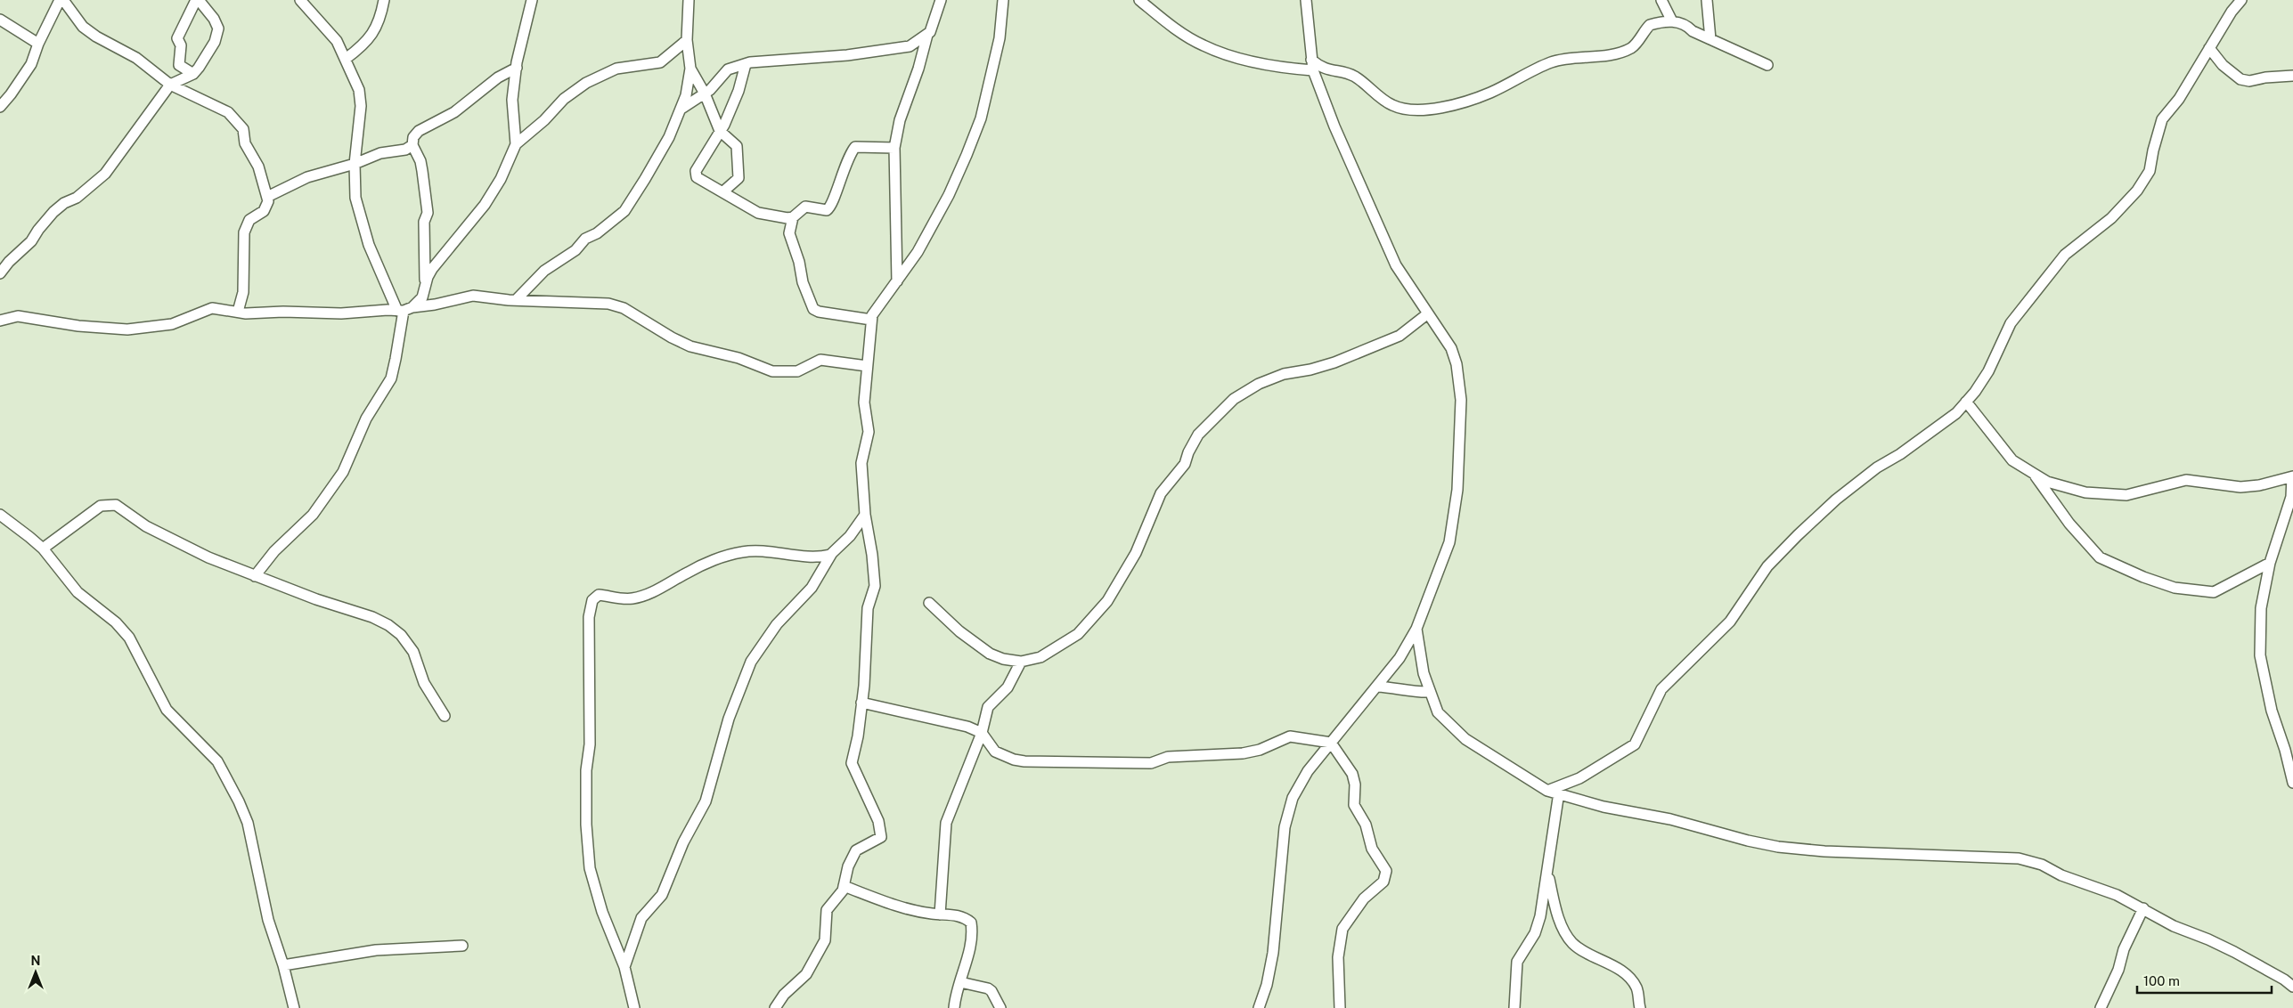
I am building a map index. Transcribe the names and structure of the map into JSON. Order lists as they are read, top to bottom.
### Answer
{
  "scale_bar": "100 m",
  "north": "top"
}
